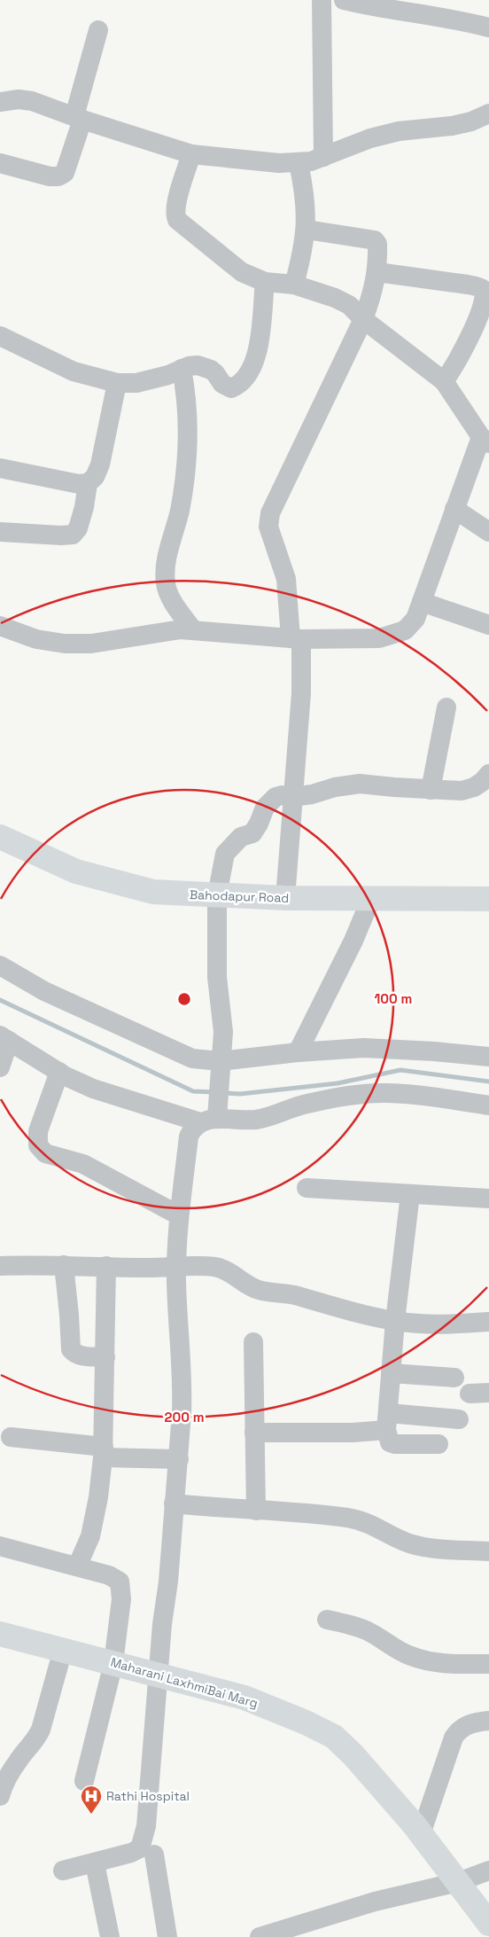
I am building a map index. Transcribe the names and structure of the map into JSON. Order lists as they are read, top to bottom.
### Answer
{
  "streets": {
    "main road": ["Bahodapur Road", "Maharani LaxhmiBai Marg"]
  },
  "places": {
    "hospital": ["Rathi Hospital"]
  },
  "rings": ["100 m", "200 m"]
}
